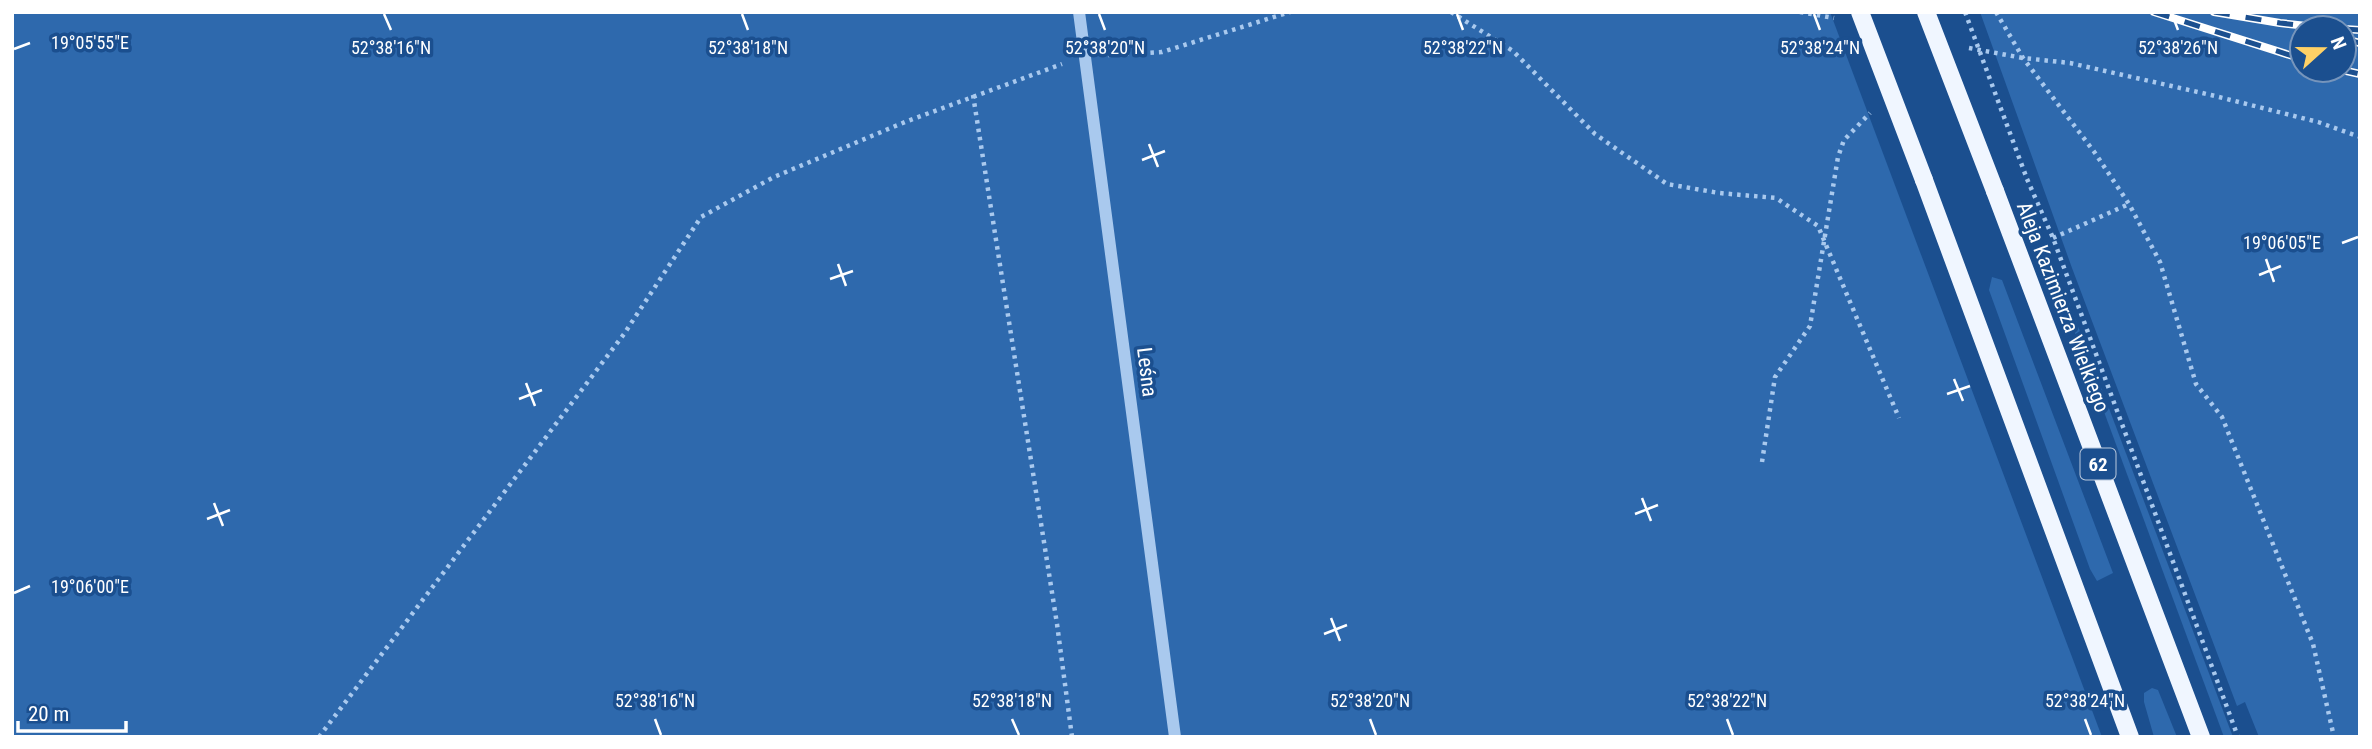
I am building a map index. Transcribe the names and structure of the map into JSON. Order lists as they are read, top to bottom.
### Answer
{
  "streets": {
    "main road": ["Aleja Kazimierza Wielkiego", "62"],
    "street": ["Leśna"]
  },
  "scale_bar": "20 m",
  "north": "right",
  "coordinates": [
    "19°05'55\"E",
    "52°38'16\"N",
    "52°38'18\"N",
    "52°38'20\"N",
    "52°38'22\"N",
    "52°38'24\"N",
    "52°38'26\"N",
    "19°06'05\"E",
    "19°06'00\"E"
  ]
}
